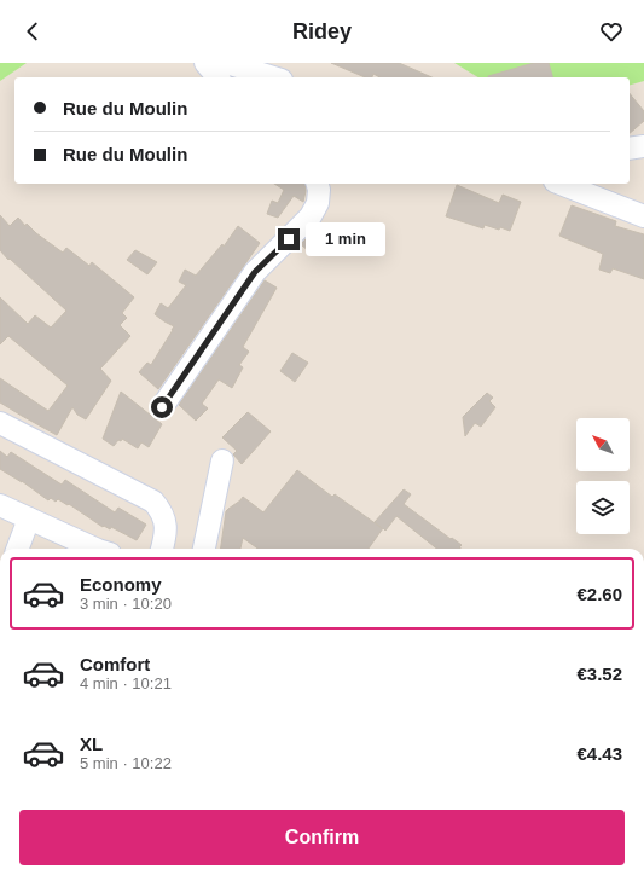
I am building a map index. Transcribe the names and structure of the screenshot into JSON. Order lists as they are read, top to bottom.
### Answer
{
  "north": "top left",
  "page": {
    "header": "Ridey",
    "banner": ["Rue du Moulin", "Rue du Moulin"],
    "bubble": "1 min",
    "list": [
      {
        "name": "Economy",
        "note": "3 min · 10:20",
        "value": "€2.60"
      },
      {
        "name": "Comfort",
        "note": "4 min · 10:21",
        "value": "€3.52"
      },
      {
        "name": "XL",
        "note": "5 min · 10:22",
        "value": "€4.43"
      }
    ],
    "buttons": "Confirm"
  }
}
